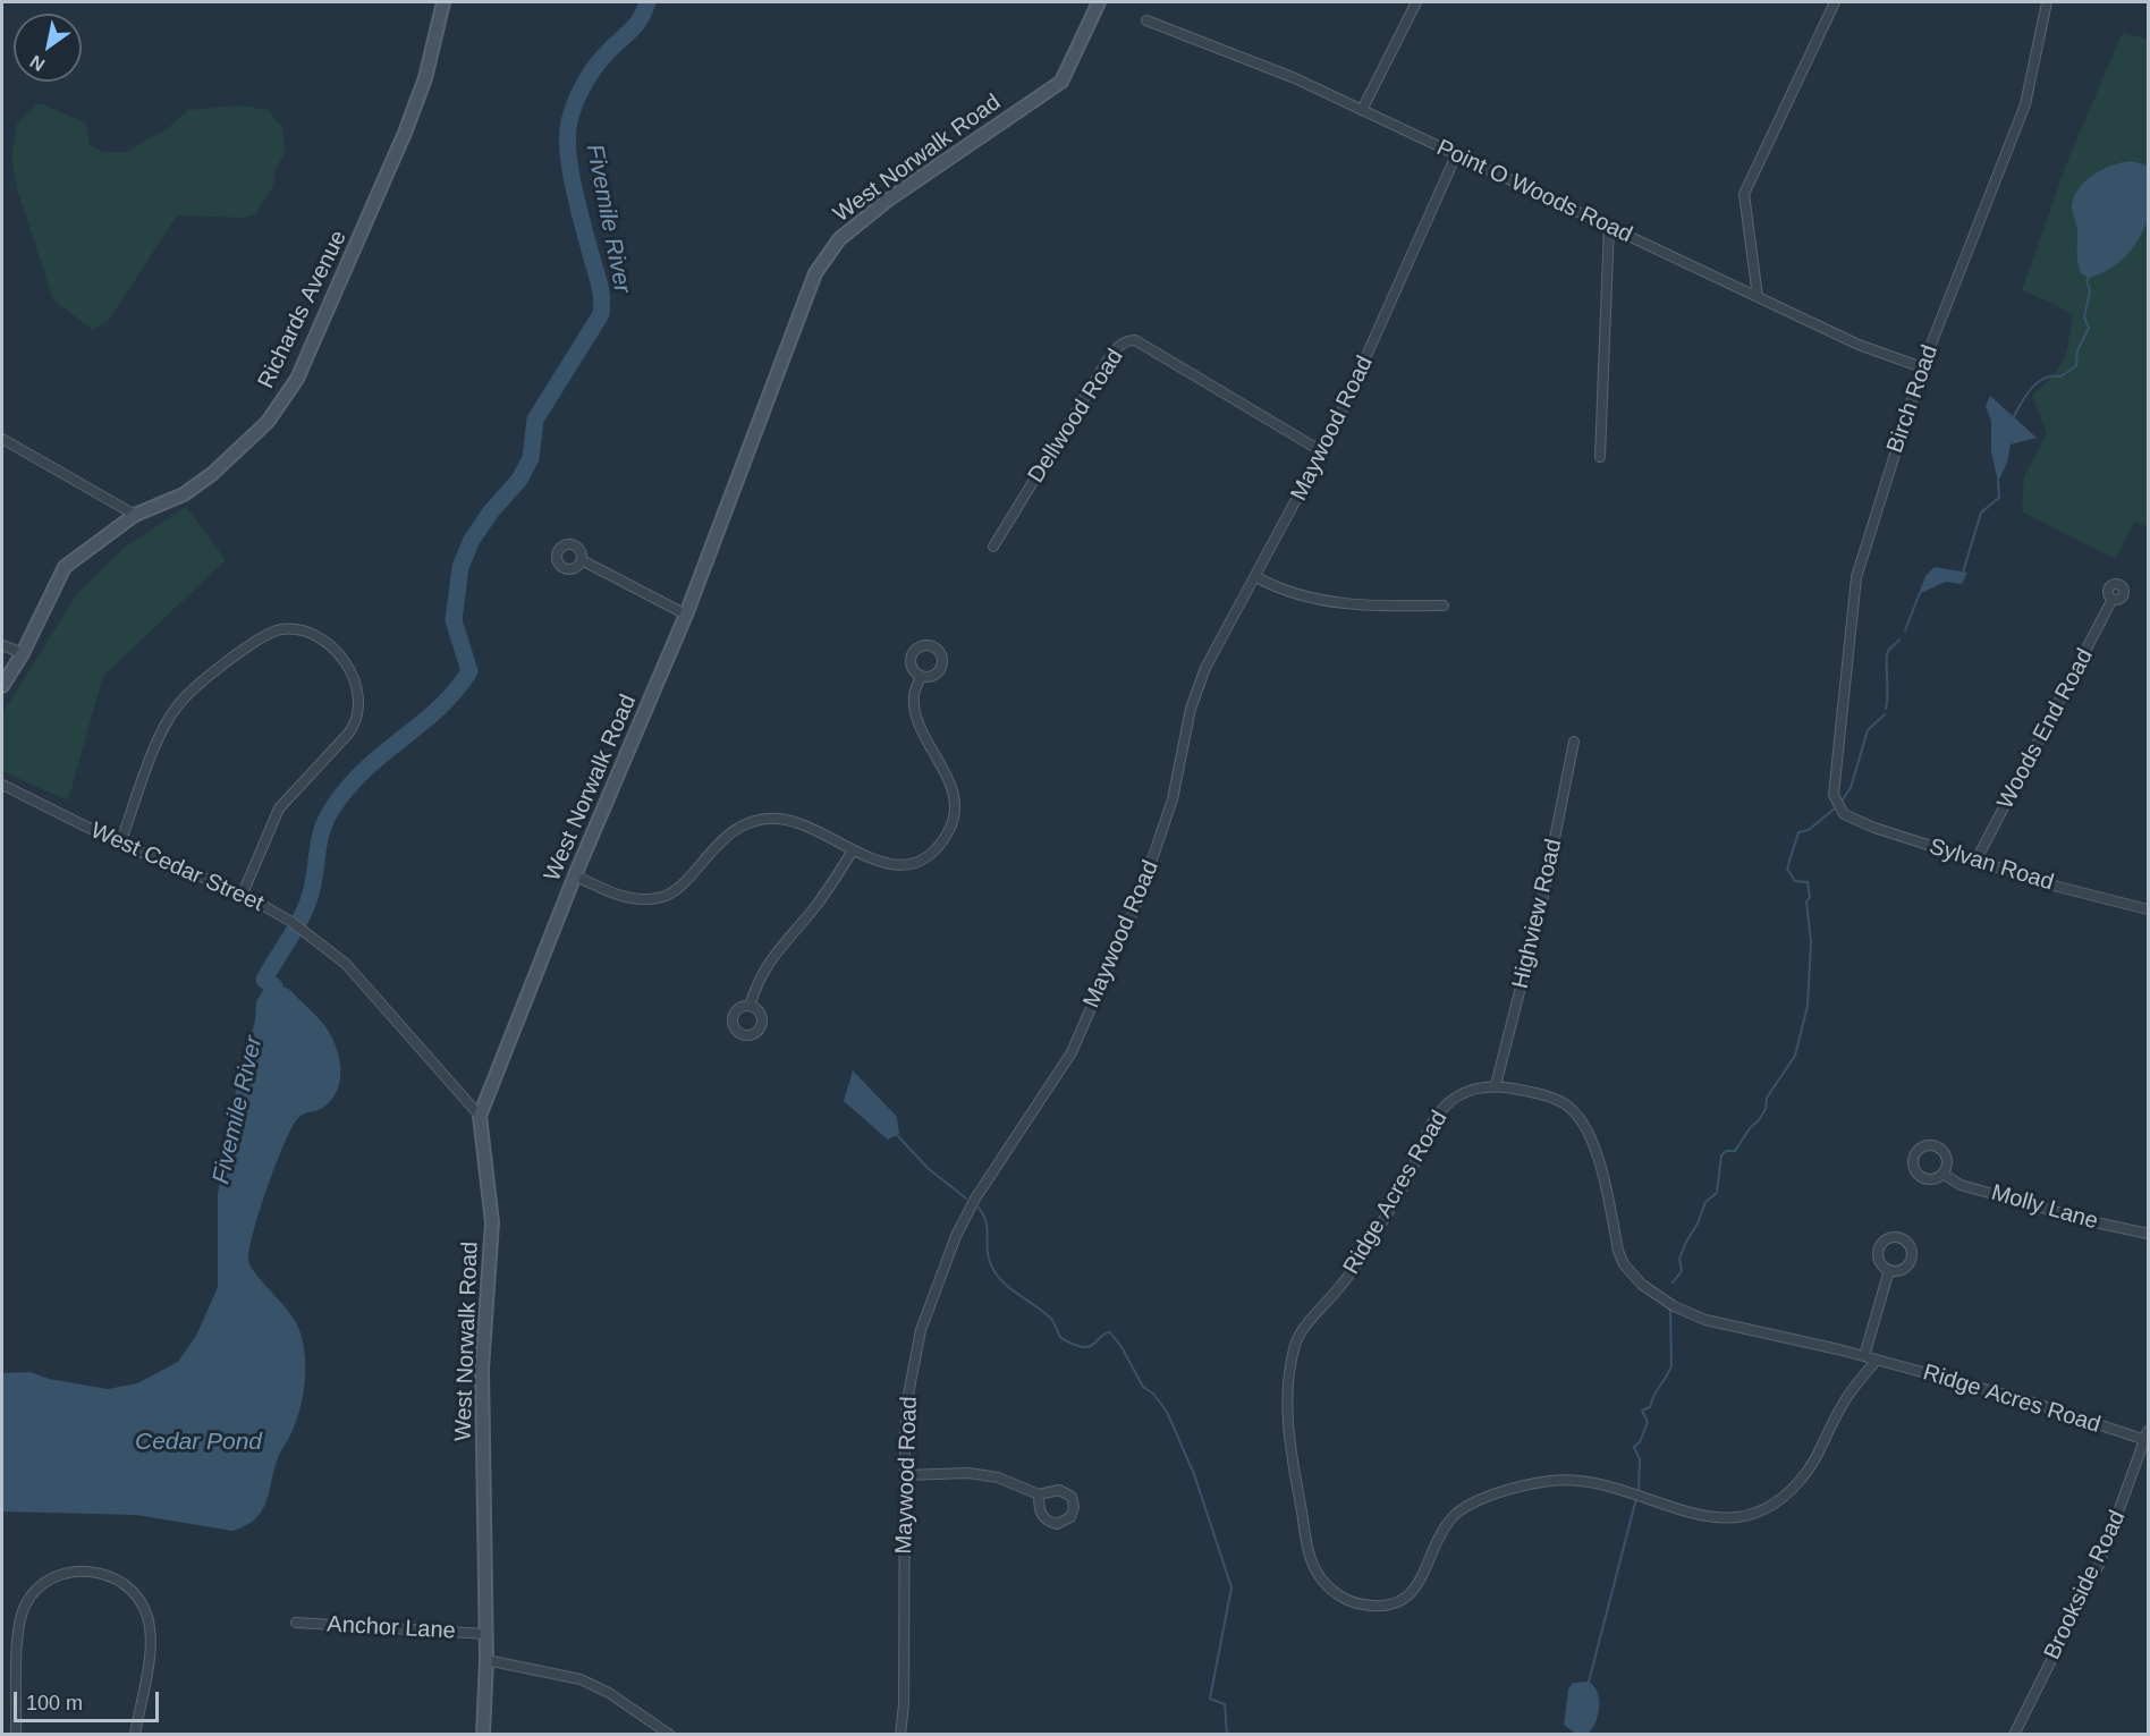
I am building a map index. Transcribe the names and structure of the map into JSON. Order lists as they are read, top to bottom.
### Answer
{
  "streets": {
    "main road": ["West Norwalk Road", "Richards Avenue"],
    "street": [
      "Point O Woods Road",
      "Birch Road",
      "Dellwood Road",
      "Maywood Road",
      "Woods End Road",
      "Sylvan Road",
      "West Cedar Street",
      "Highview Road",
      "Ridge Acres Road",
      "Molly Lane",
      "Brookside Road",
      "Anchor Lane"
    ]
  },
  "crossings": [
    ["West Norwalk Road", "West Cedar Street"],
    ["West Norwalk Road", "Anchor Lane"],
    ["Point O Woods Road", "Birch Road"],
    ["Point O Woods Road", "Maywood Road"],
    ["Birch Road", "Sylvan Road"],
    ["Dellwood Road", "Maywood Road"],
    ["Woods End Road", "Sylvan Road"],
    ["Highview Road", "Ridge Acres Road"],
    ["Ridge Acres Road", "Brookside Road"]
  ],
  "water": ["Fivemile River", "Cedar Pond"],
  "scale_bar": "100 m",
  "north": "bottom left"
}
